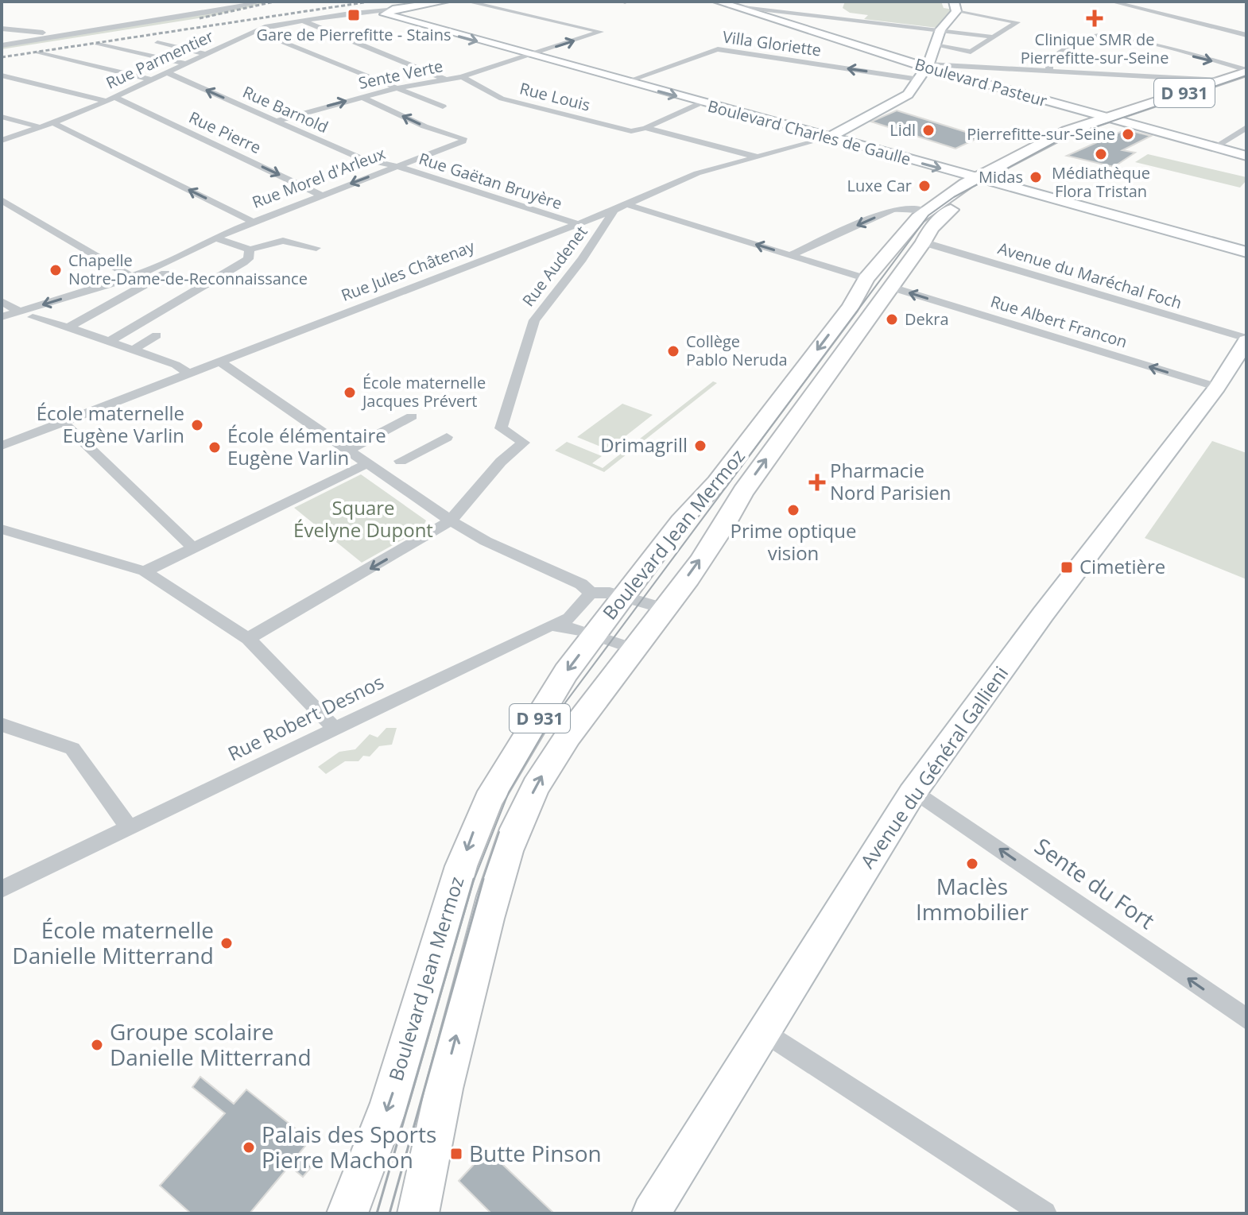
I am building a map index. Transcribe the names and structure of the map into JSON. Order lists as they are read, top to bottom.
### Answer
{
  "streets": {
    "main road": ["D 931", "Boulevard Jean Mermoz"],
    "street": [
      "Villa Gloriette",
      "Rue Parmentier",
      "Sente Verte",
      "Boulevard Pasteur",
      "Rue Louis",
      "Rue Barnold",
      "Rue Pierre",
      "Boulevard Charles de Gaulle",
      "Rue Morel d'Arleux",
      "Rue Gaëtan Bruyère",
      "Rue Audenet",
      "Rue Jules Châtenay",
      "Avenue du Maréchal Foch",
      "Rue Albert Francon",
      "Rue Robert Desnos",
      "Avenue du Général Gallieni",
      "Sente du Fort"
    ]
  },
  "crossings": [
    ["Villa Gloriette", "Boulevard Charles de Gaulle"],
    ["Rue Parmentier", "Rue Barnold"],
    ["Rue Parmentier", "Rue Pierre"],
    ["Rue Parmentier", "Boulevard Charles de Gaulle"],
    ["Rue Parmentier", "Rue Morel d'Arleux"],
    ["Sente Verte", "Rue Louis"],
    ["Sente Verte", "Rue Barnold"],
    ["Sente Verte", "Boulevard Charles de Gaulle"],
    ["Sente Verte", "Rue Morel d'Arleux"],
    ["Boulevard Pasteur", "Boulevard Jean Mermoz"],
    ["Rue Barnold", "Rue Morel d'Arleux"],
    ["Rue Barnold", "Rue Gaëtan Bruyère"],
    ["Rue Pierre", "Rue Morel d'Arleux"],
    ["Boulevard Charles de Gaulle", "Rue Jules Châtenay"],
    ["Boulevard Charles de Gaulle", "Boulevard Jean Mermoz"],
    ["Rue Morel d'Arleux", "Rue Gaëtan Bruyère"],
    ["Rue Gaëtan Bruyère", "Rue Jules Châtenay"],
    ["Rue Audenet", "Rue Jules Châtenay"],
    ["Rue Audenet", "Rue Albert Francon"],
    ["Rue Jules Châtenay", "Rue Albert Francon"],
    ["Avenue du Maréchal Foch", "Boulevard Jean Mermoz"],
    ["Avenue du Maréchal Foch", "Avenue du Général Gallieni"],
    ["Rue Albert Francon", "Boulevard Jean Mermoz"],
    ["Rue Albert Francon", "Avenue du Général Gallieni"],
    ["Avenue du Général Gallieni", "Sente du Fort"]
  ],
  "one_way": ["Rue Albert Francon", "Sente du Fort"],
  "parks": ["Square Évelyne Dupont"],
  "places": {
    "transit": ["Gare de Pierrefitte - Stains", "Cimetière", "Butte Pinson"],
    "health": ["Clinique SMR de Pierrefitte-sur-Seine", "Pharmacie Nord Parisien"],
    "other": [
      "Lidl",
      "Pierrefitte-sur-Seine",
      "Médiathèque Flora Tristan",
      "Midas",
      "Luxe Car",
      "Chapelle Notre-Dame-de-Reconnaissance",
      "Dekra",
      "Collège Pablo Neruda",
      "École maternelle Jacques Prévert",
      "École maternelle Eugène Varlin",
      "Drimagrill",
      "École élémentaire Eugène Varlin",
      "Prime optique vision",
      "Maclès Immobilier",
      "École maternelle Danielle Mitterrand",
      "Groupe scolaire Danielle Mitterrand",
      "Palais des Sports Pierre Machon"
    ]
  }
}
